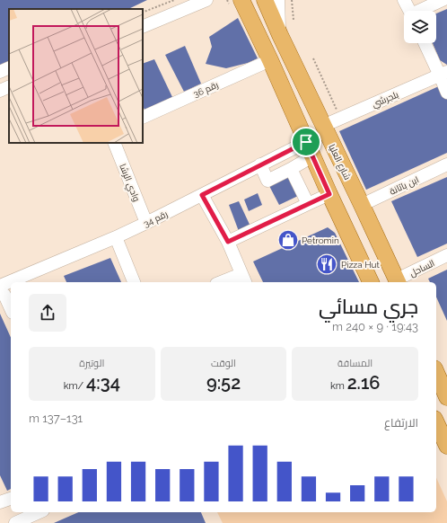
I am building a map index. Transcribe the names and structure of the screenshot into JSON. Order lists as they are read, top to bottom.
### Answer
{
  "streets": {
    "main road": ["شارع العليا"],
    "street": [
      "رقم 36",
      "بلجرشي",
      "وادي الرشا",
      "ابن باتانة",
      "رقم 34",
      "الساحل"
    ]
  },
  "crossings": [
    ["بلجرشي", "شارع العليا"],
    ["شارع العليا", "ابن باتانة"],
    ["شارع العليا", "الساحل"],
    ["وادي الرشا", "رقم 34"]
  ],
  "places": {
    "shop": ["Petromin"],
    "restaurant": ["Pizza Hut"]
  },
  "page": {
    "heading": ["جري مسائي", "19:43 · 9 × 240 m"],
    "stats": [
      ["المسافة", "2.16 km"],
      ["الوقت", "9:52"],
      ["الوتيرة", "4:34 /km"]
    ],
    "chart": ["الارتفاع", "131–137 m"]
  }
}
